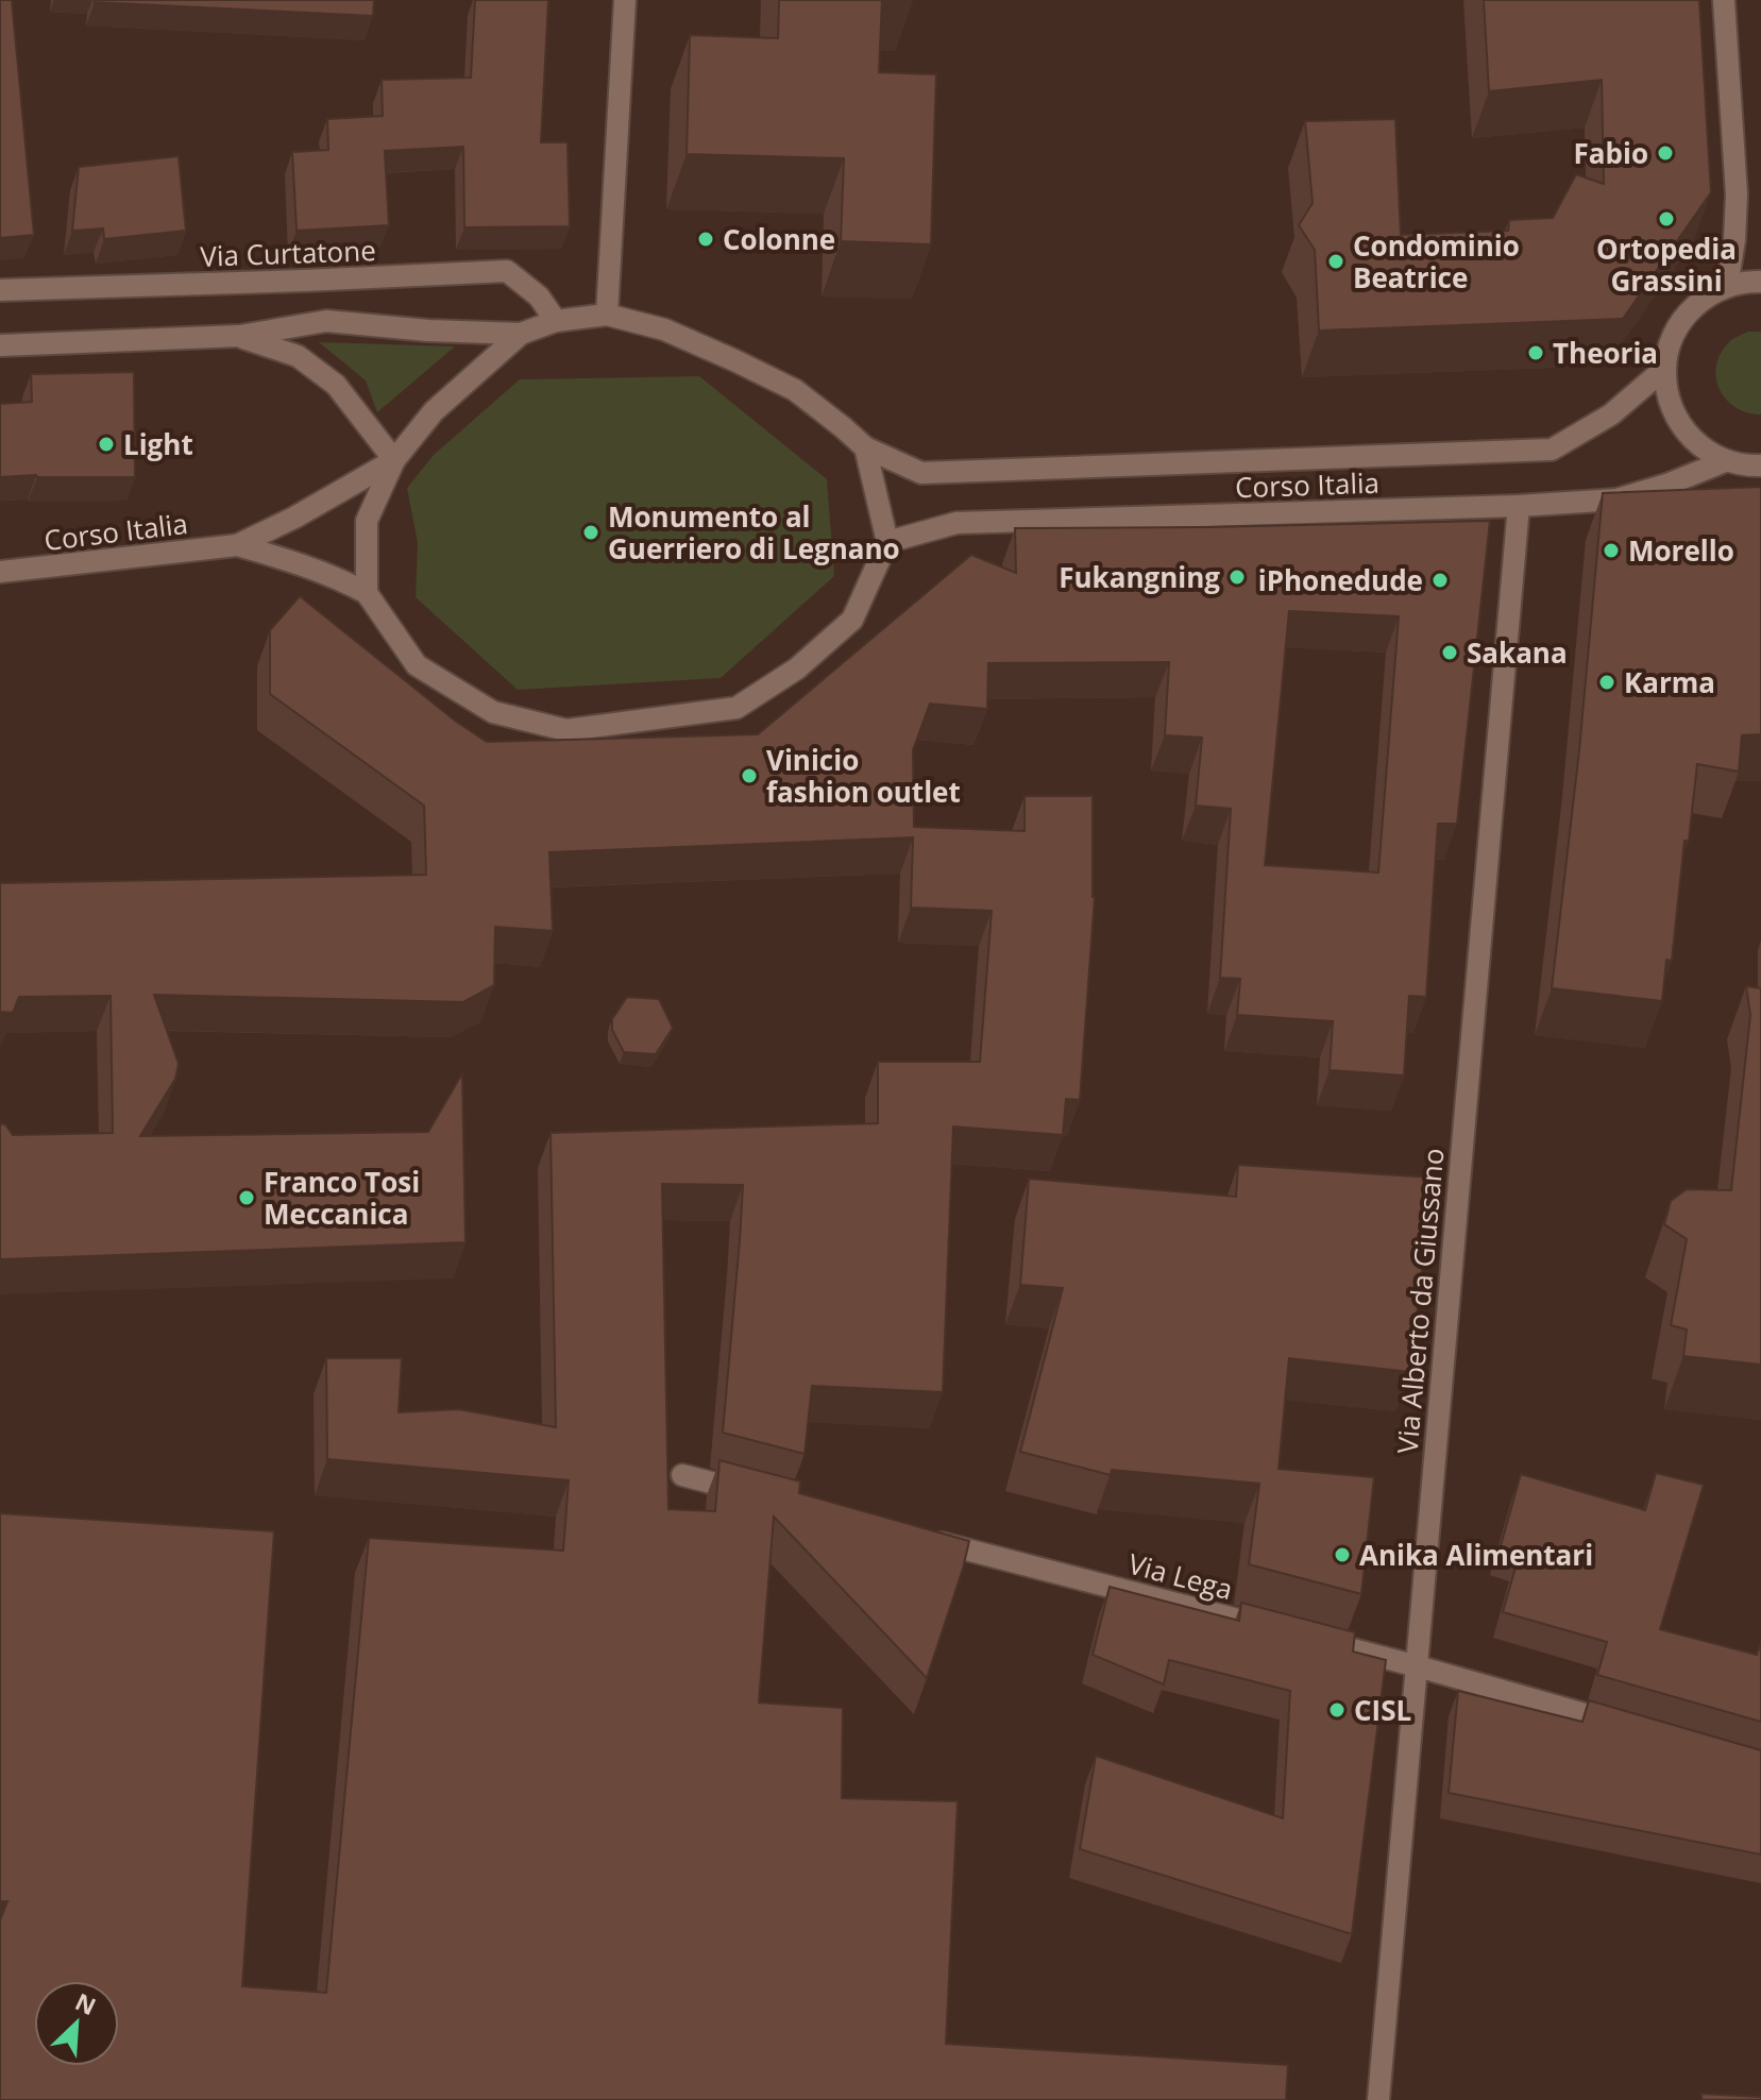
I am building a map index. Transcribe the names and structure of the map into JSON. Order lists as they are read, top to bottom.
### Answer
{
  "streets": {
    "street": [
      "Via Curtatone",
      "Corso Italia",
      "Via Alberto da Giussano",
      "Via Lega"
    ]
  },
  "crossings": [
    ["Corso Italia", "Via Alberto da Giussano"],
    ["Via Alberto da Giussano", "Via Lega"]
  ],
  "places": [
    "Fabio",
    "Ortopedia Grassini",
    "Colonne",
    "Condominio Beatrice",
    "Theoria",
    "Light",
    "Monumento al Guerriero di Legnano",
    "Morello",
    "Fukangning",
    "iPhonedude",
    "Sakana",
    "Karma",
    "Vinicio fashion outlet",
    "Franco Tosi Meccanica",
    "Anika Alimentari",
    "CISL"
  ],
  "north": "top right"
}
